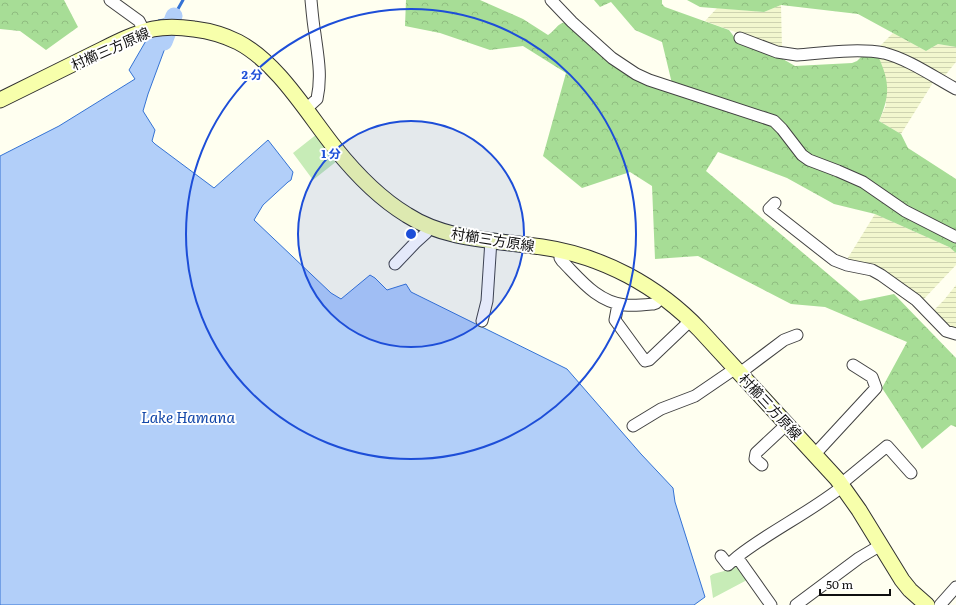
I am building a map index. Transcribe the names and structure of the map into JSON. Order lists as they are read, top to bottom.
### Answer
{
  "streets": {
    "main road": ["村櫛三方原線"]
  },
  "water": ["Lake Hamana"],
  "scale_bar": "50 m",
  "rings": ["2 分", "1 分"]
}
